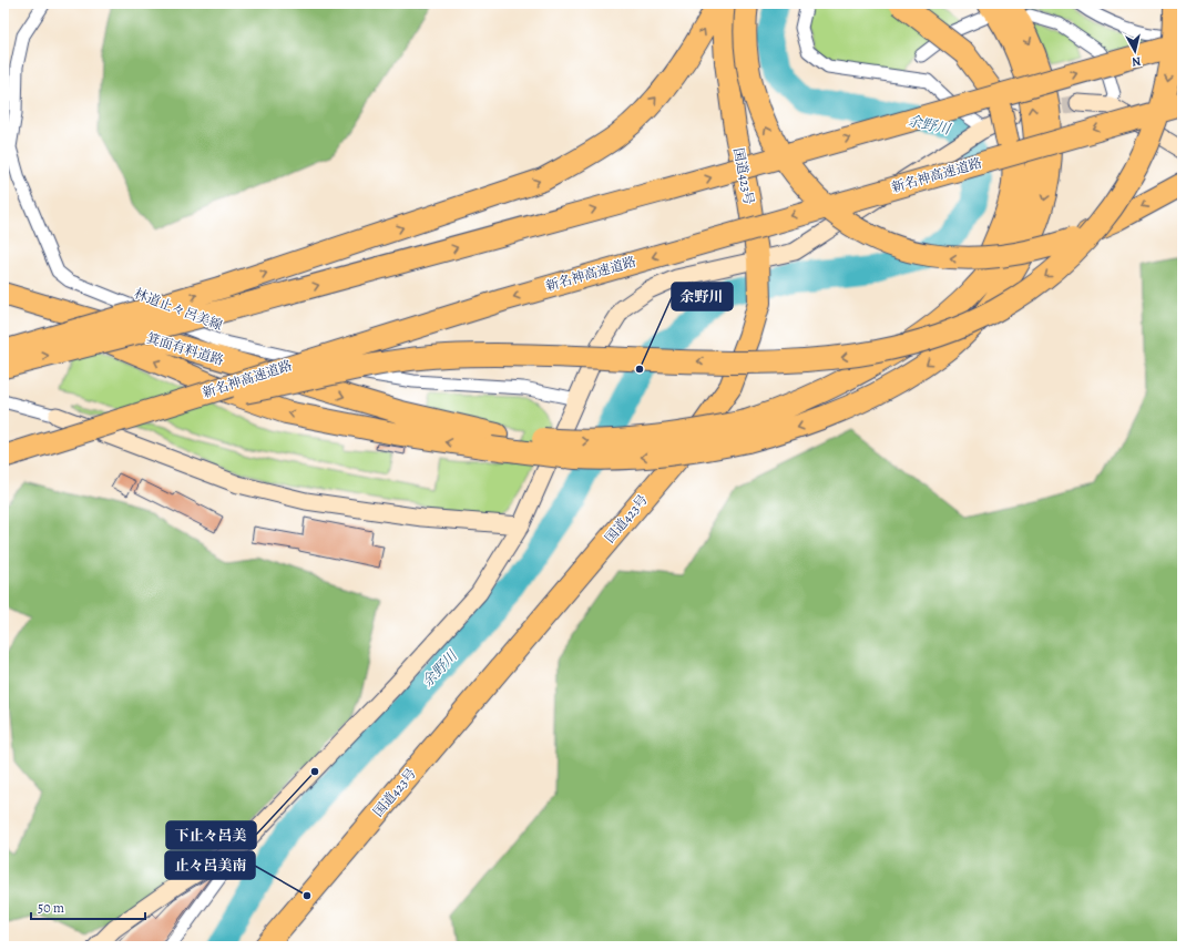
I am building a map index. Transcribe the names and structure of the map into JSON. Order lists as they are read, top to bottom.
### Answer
{
  "streets": {
    "highway": ["新名神高速道路", "国道423号", "箕面有料道路"],
    "street": ["林道止々呂美線"]
  },
  "water": ["余野川"],
  "places": ["余野川", "下止々呂美", "止々呂美南"],
  "scale_bar": "50 m",
  "north": "bottom"
}
